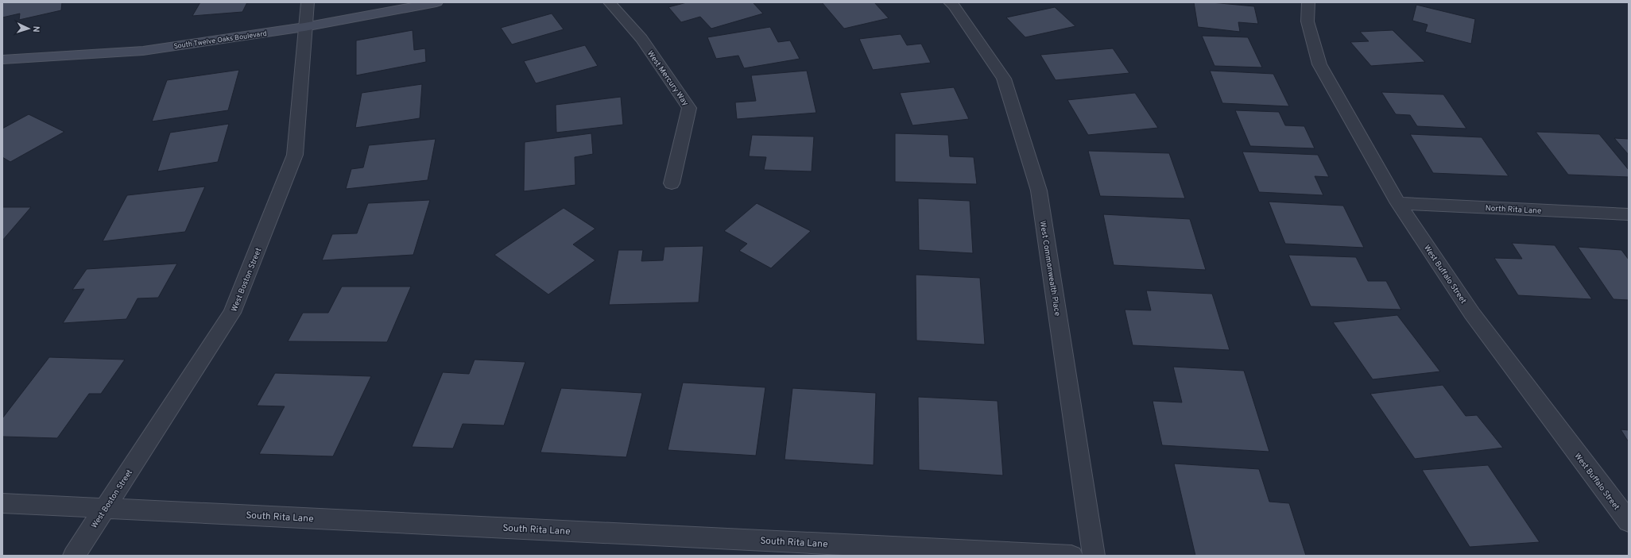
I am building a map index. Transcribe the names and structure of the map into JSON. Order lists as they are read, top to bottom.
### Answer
{
  "streets": {
    "street": [
      "South Twelve Oaks Boulevard",
      "West Mercury Way",
      "North Rita Lane",
      "West Commonwealth Place",
      "West Buffalo Street",
      "West Boston Street",
      "South Rita Lane"
    ]
  },
  "crossings": [
    ["South Twelve Oaks Boulevard", "West Boston Street"],
    ["North Rita Lane", "West Buffalo Street"],
    ["West Boston Street", "South Rita Lane"]
  ],
  "north": "right"
}
